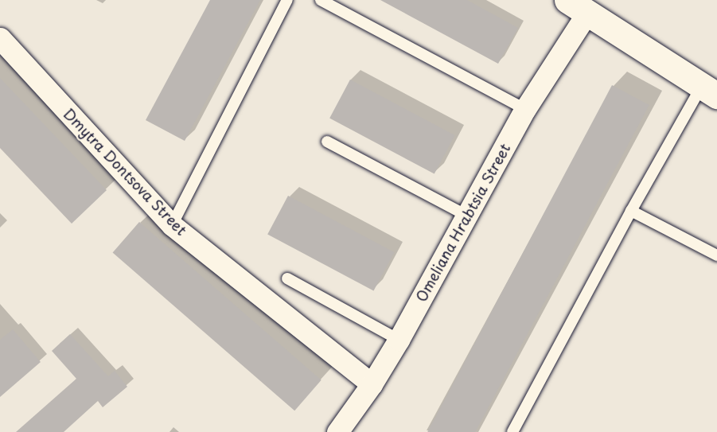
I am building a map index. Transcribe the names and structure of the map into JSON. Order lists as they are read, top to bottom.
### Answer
{
  "streets": {
    "street": ["Dmytra Dontsova Street", "Omeliana Hrabtsia Street"]
  },
  "crossings": [
    ["Dmytra Dontsova Street", "Omeliana Hrabtsia Street"]
  ]
}
